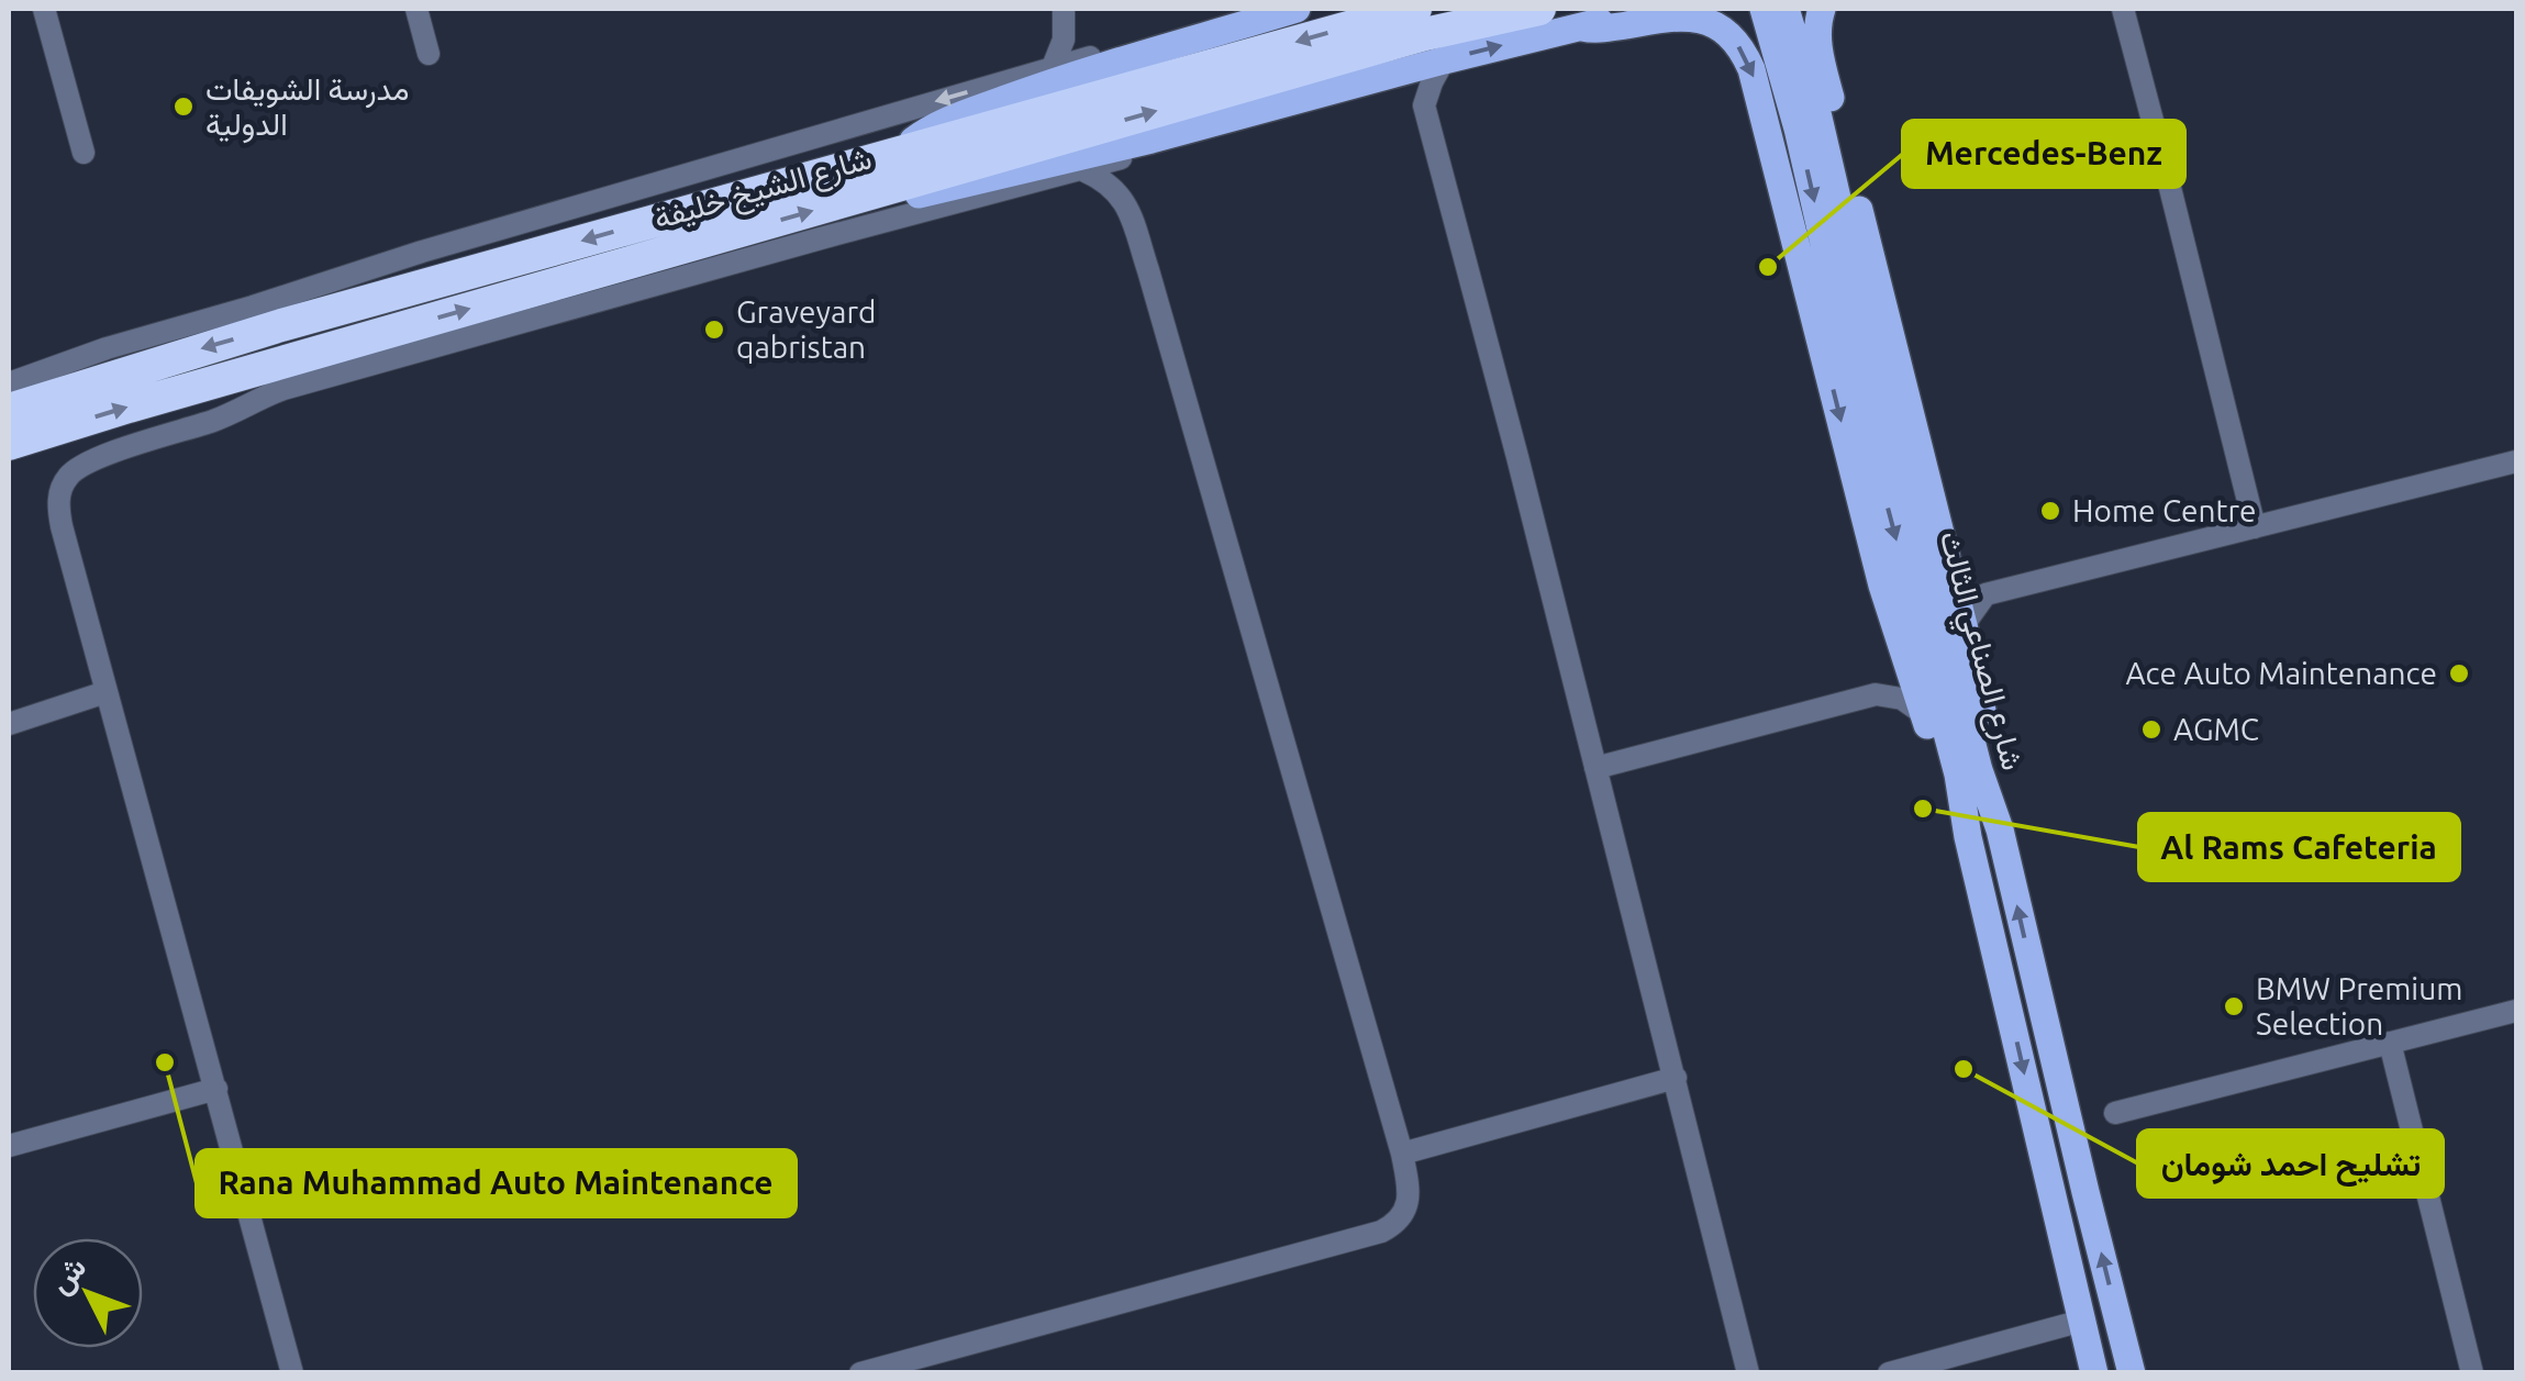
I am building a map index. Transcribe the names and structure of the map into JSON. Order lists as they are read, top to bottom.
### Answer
{
  "streets": {
    "highway": ["شارع الشيخ خليفة"],
    "main road": ["شارع الصناعي الثالث"]
  },
  "places": [
    "مدرسة الشويفات الدولية",
    "Mercedes-Benz",
    "Graveyard qabristan",
    "Home Centre",
    "Ace Auto Maintenance",
    "AGMC",
    "Al Rams Cafeteria",
    "BMW Premium Selection",
    "Rana Muhammad Auto Maintenance",
    "تشليح احمد شومان"
  ],
  "north": "top left"
}
